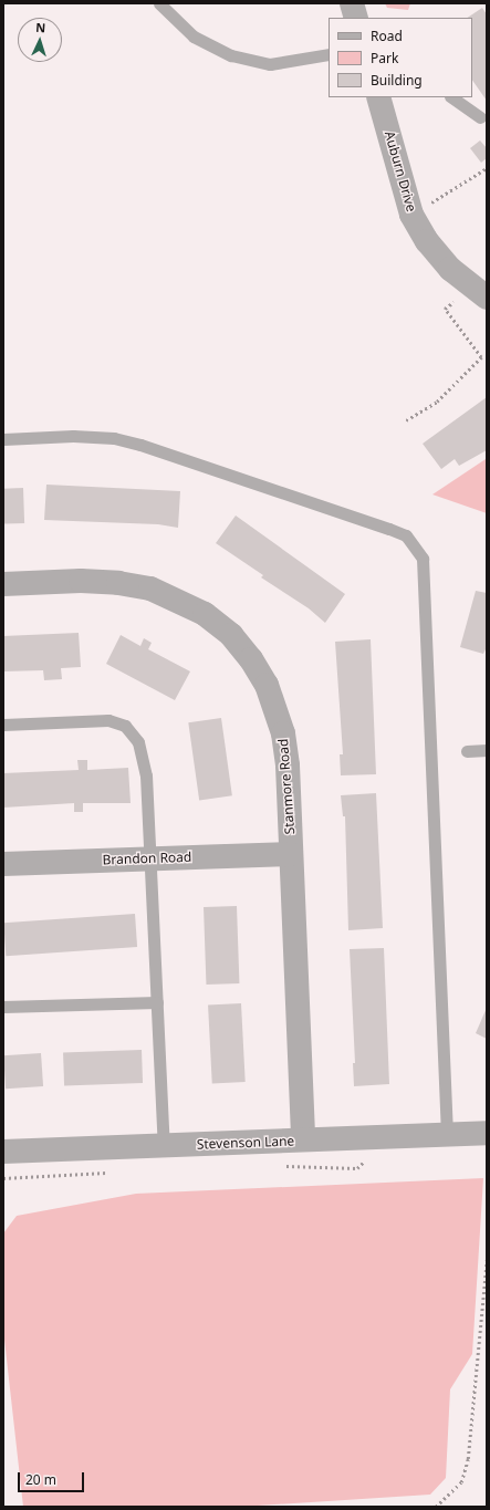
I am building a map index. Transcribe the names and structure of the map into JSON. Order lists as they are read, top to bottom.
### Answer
{
  "streets": {
    "street": [
      "Auburn Drive",
      "Stanmore Road",
      "Brandon Road",
      "Stevenson Lane"
    ]
  },
  "crossings": [
    ["Stanmore Road", "Brandon Road"],
    ["Stanmore Road", "Stevenson Lane"]
  ],
  "legend": ["Road", "Park", "Building"],
  "scale_bar": "20 m",
  "north": "top"
}
